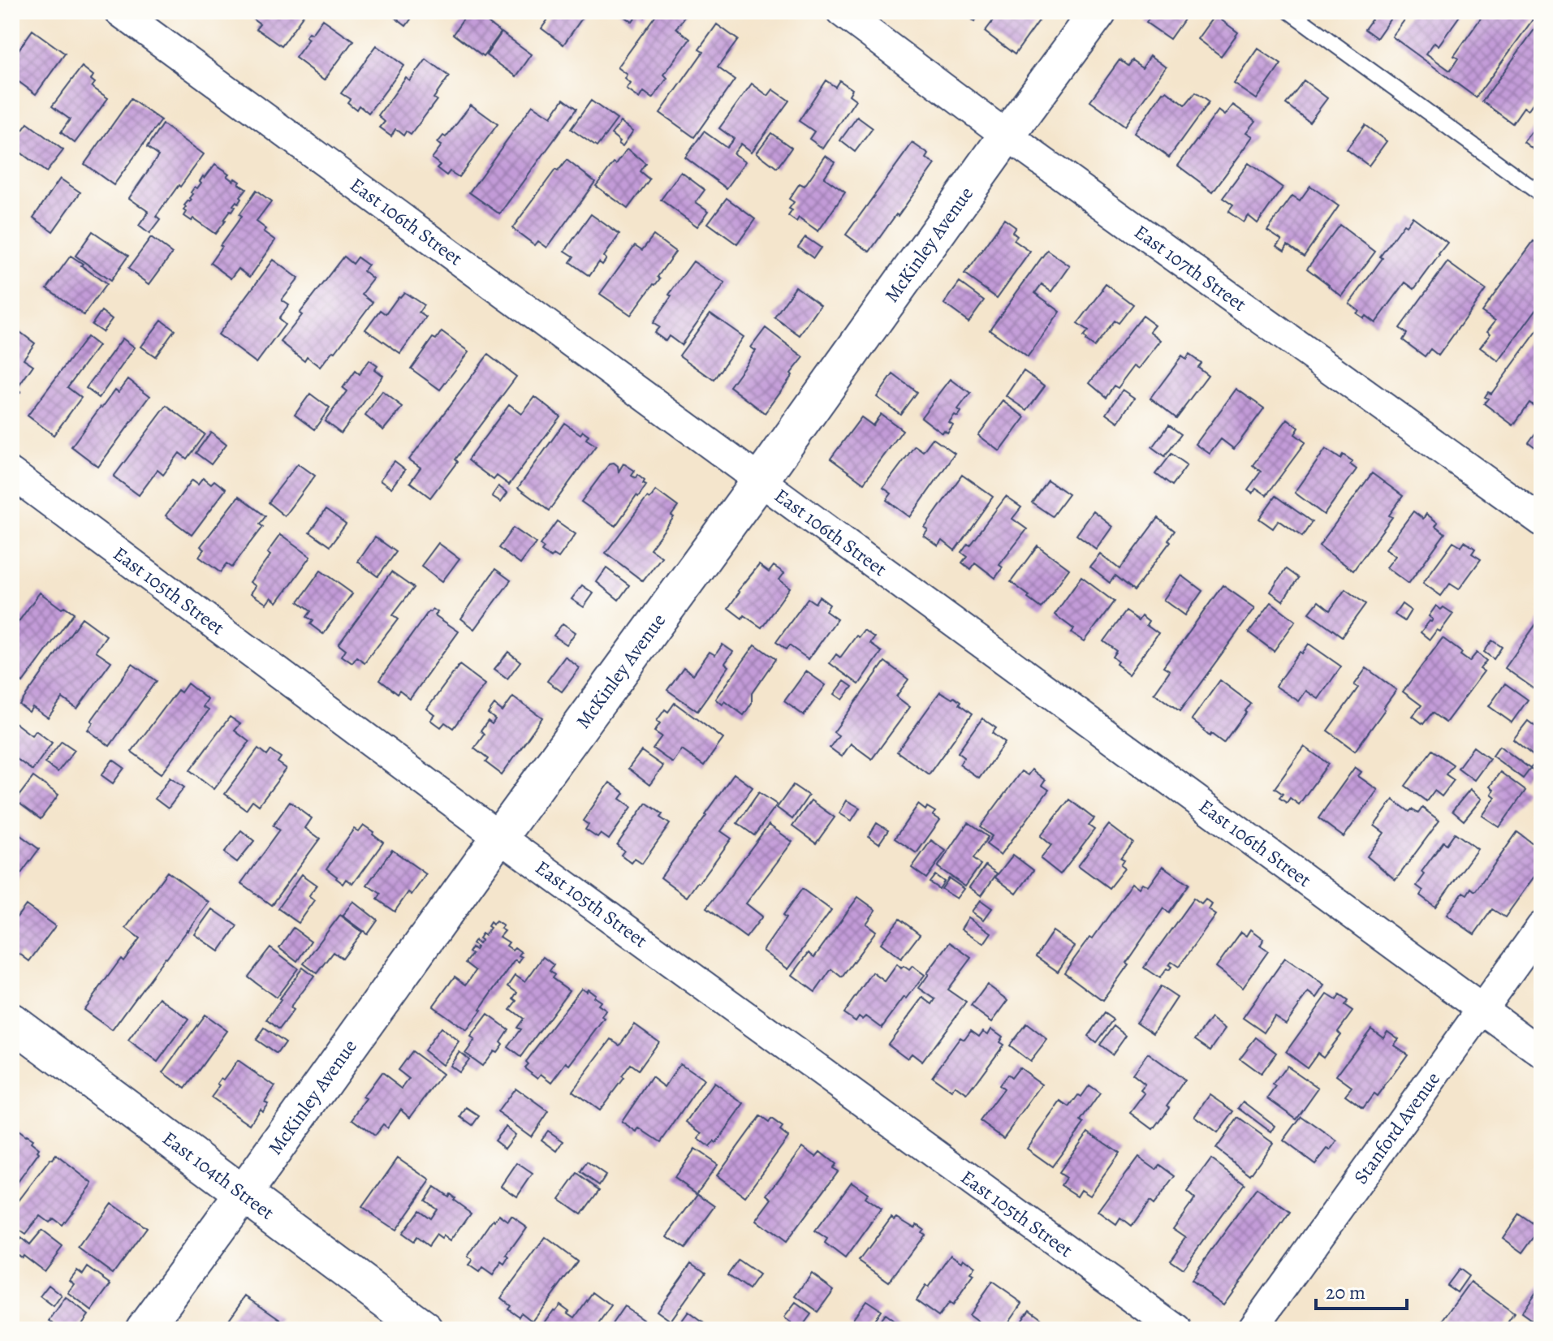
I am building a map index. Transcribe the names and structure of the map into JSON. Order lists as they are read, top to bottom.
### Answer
{
  "streets": {
    "street": [
      "East 106th Street",
      "McKinley Avenue",
      "East 107th Street",
      "East 105th Street",
      "Stanford Avenue",
      "East 104th Street"
    ]
  },
  "crossings": [
    ["East 106th Street", "McKinley Avenue"],
    ["East 106th Street", "Stanford Avenue"],
    ["McKinley Avenue", "East 107th Street"],
    ["McKinley Avenue", "East 105th Street"],
    ["McKinley Avenue", "East 104th Street"]
  ],
  "scale_bar": "20 m"
}
